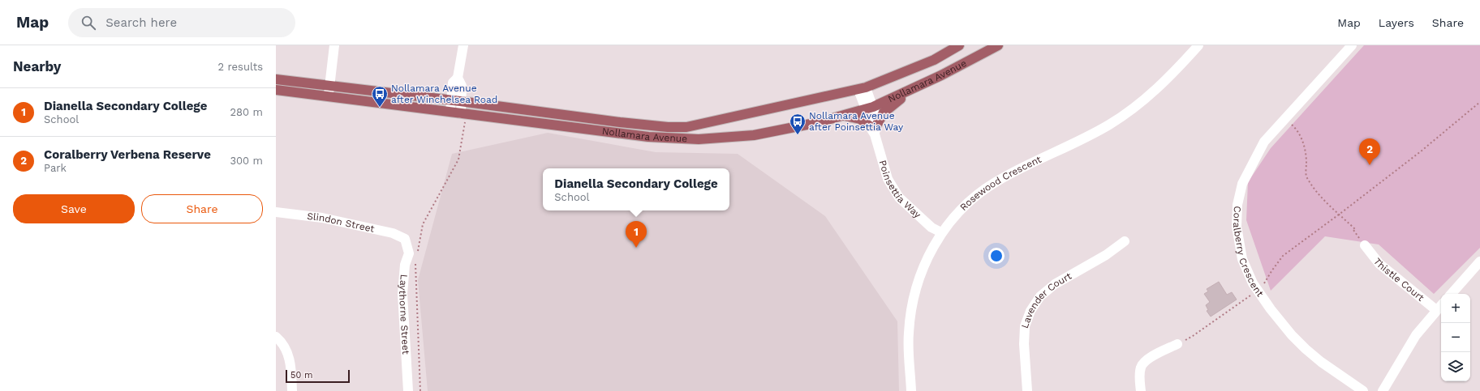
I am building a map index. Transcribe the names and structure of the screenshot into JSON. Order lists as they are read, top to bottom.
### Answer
{
  "streets": {
    "main road": ["Nollamara Avenue"],
    "street": [
      "Rosewood Crescent",
      "Poinsettia Way",
      "Slindon Street",
      "Coralberry Crescent",
      "Thistle Court",
      "Lavender Court",
      "Laythorne Street"
    ]
  },
  "crossings": [
    ["Nollamara Avenue", "Poinsettia Way"],
    ["Rosewood Crescent", "Poinsettia Way"],
    ["Slindon Street", "Laythorne Street"]
  ],
  "places": {
    "bus stop": ["Nollamara Avenue after Winchelsea Road", "Nollamara Avenue after Poinsettia Way"]
  },
  "scale_bar": "50 m",
  "page": {
    "header": "Map",
    "search": "Search here",
    "nav": ["Map", "Layers", "Share"],
    "heading": ["Nearby", "2 results"],
    "list": [
      {
        "mark": "1",
        "name": "Dianella Secondary College",
        "note": "School",
        "value": "280 m"
      },
      {
        "mark": "2",
        "name": "Coralberry Verbena Reserve",
        "note": "Park",
        "value": "300 m"
      }
    ],
    "pins": ["2", "1"],
    "popup": ["Dianella Secondary College", "School"],
    "buttons": ["Save", "Share"],
    "map_buttons": ["+", "−"],
    "scale": "50 m"
  }
}
